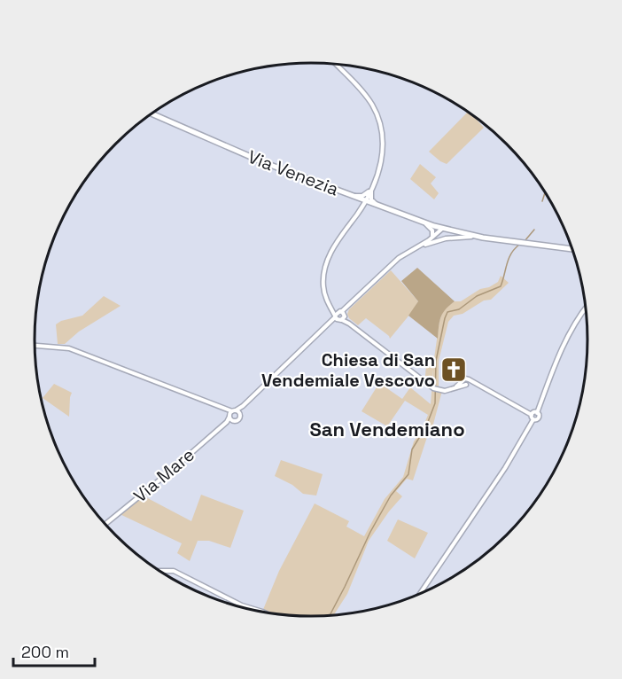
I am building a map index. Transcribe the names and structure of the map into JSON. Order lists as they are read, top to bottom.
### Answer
{
  "streets": {
    "main road": ["Via Venezia"],
    "street": ["Via Mare"]
  },
  "districts": ["San Vendemiano"],
  "places": {
    "church": ["Chiesa di San Vendemiale Vescovo"]
  },
  "scale_bar": "200 m"
}
